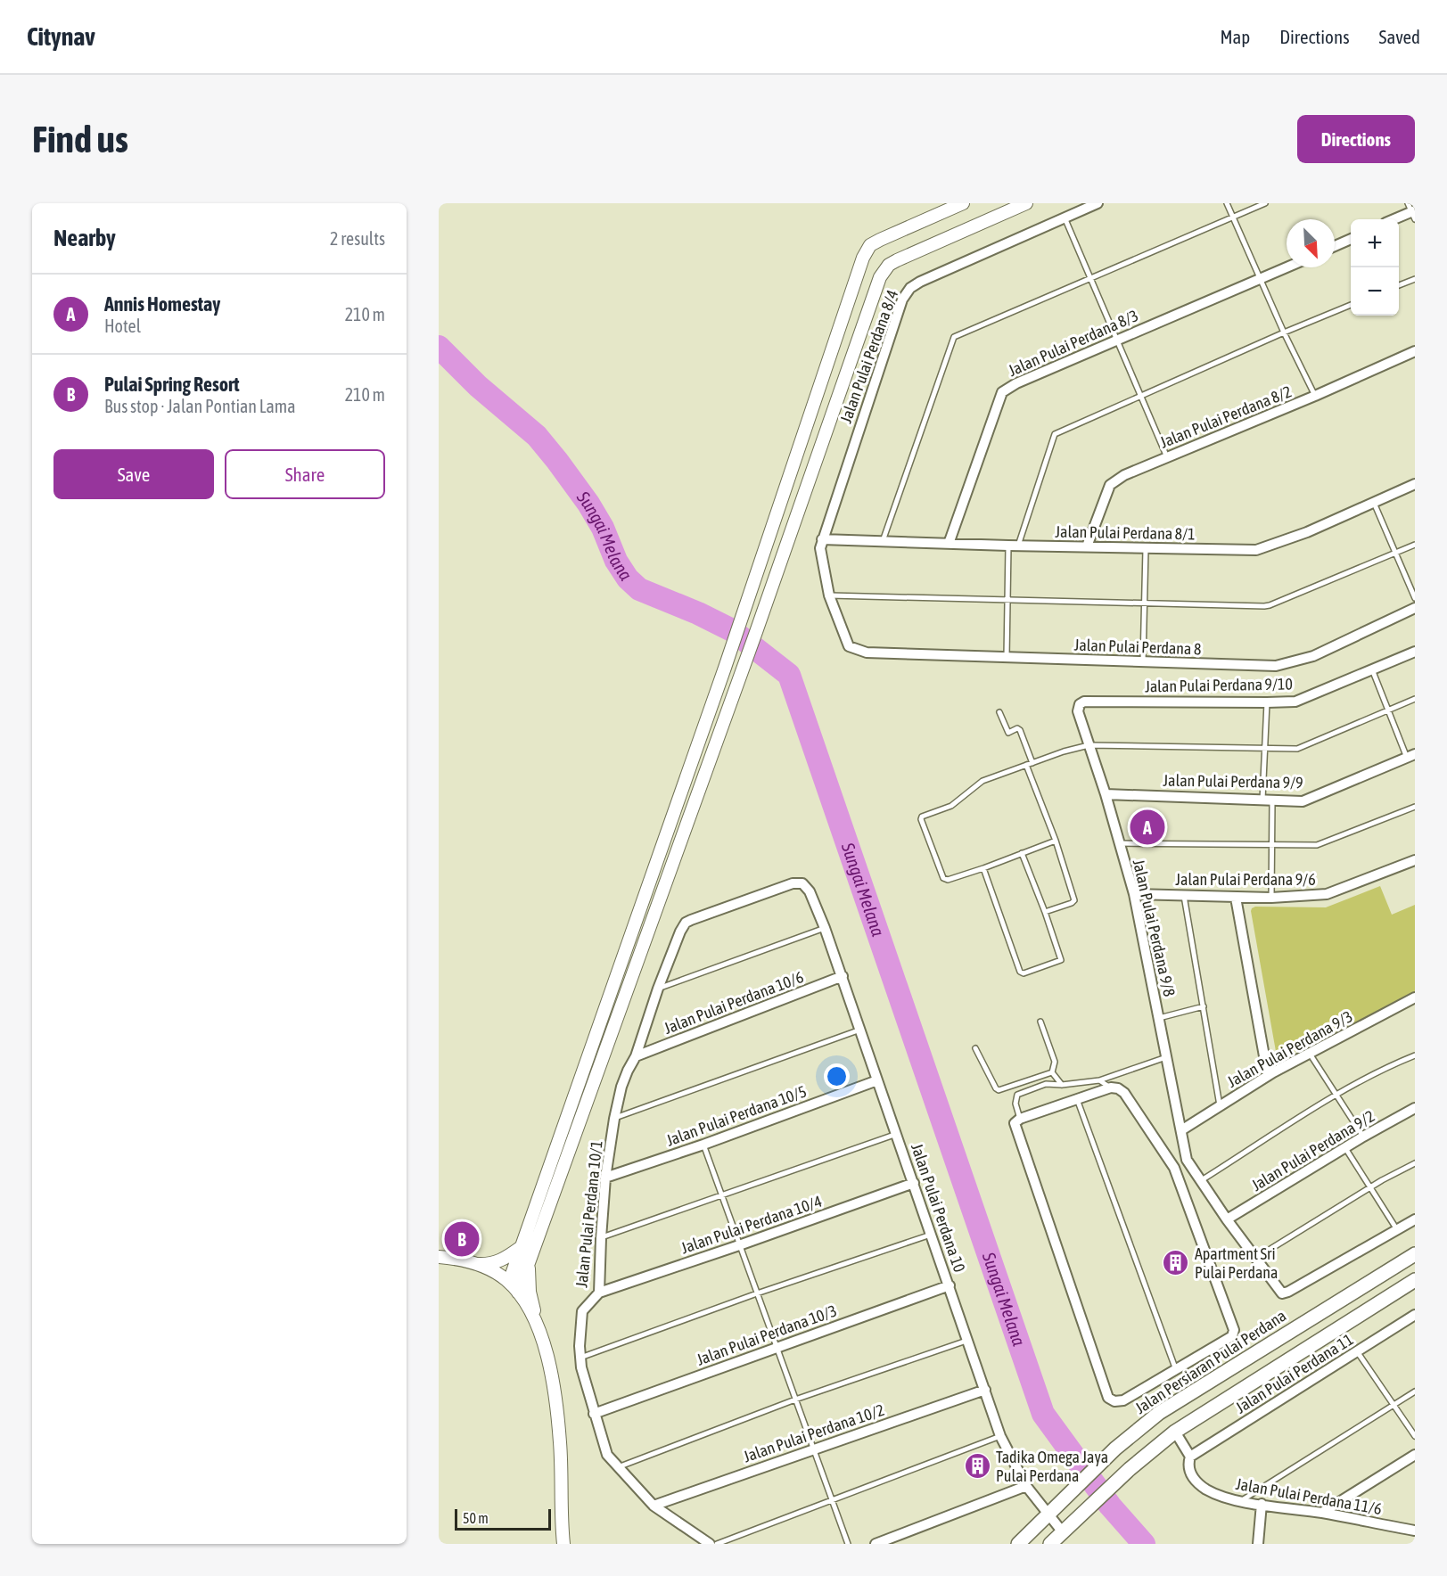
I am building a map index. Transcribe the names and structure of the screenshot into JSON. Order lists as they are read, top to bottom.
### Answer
{
  "streets": {
    "main road": ["Jalan Persiaran Pulai Perdana"],
    "street": [
      "Jalan Pulai Perdana 8/3",
      "Jalan Pulai Perdana 8/4",
      "Jalan Pulai Perdana 8/2",
      "Jalan Pulai Perdana 8/1",
      "Jalan Pulai Perdana 8",
      "Jalan Pulai Perdana 9/10",
      "Jalan Pulai Perdana 9/9",
      "Jalan Pulai Perdana 9/6",
      "Jalan Pulai Perdana 9/8",
      "Jalan Pulai Perdana 10/6",
      "Jalan Pulai Perdana 9/3",
      "Jalan Pulai Perdana 10/5",
      "Jalan Pulai Perdana 9/2",
      "Jalan Pulai Perdana 10",
      "Jalan Pulai Perdana 10/1",
      "Jalan Pulai Perdana 10/4",
      "Jalan Pulai Perdana 10/3",
      "Jalan Pulai Perdana 11",
      "Jalan Pulai Perdana 10/2",
      "Jalan Pulai Perdana 11/6"
    ]
  },
  "crossings": [
    ["Jalan Pulai Perdana 8/3", "Jalan Pulai Perdana 8/1"],
    ["Jalan Pulai Perdana 8/4", "Jalan Pulai Perdana 8/1"],
    ["Jalan Pulai Perdana 8/2", "Jalan Pulai Perdana 8/1"],
    ["Jalan Pulai Perdana 9/10", "Jalan Pulai Perdana 9/8"],
    ["Jalan Pulai Perdana 9/9", "Jalan Pulai Perdana 9/8"],
    ["Jalan Pulai Perdana 9/6", "Jalan Pulai Perdana 9/8"],
    ["Jalan Pulai Perdana 9/8", "Jalan Pulai Perdana 9/3"],
    ["Jalan Pulai Perdana 10/6", "Jalan Pulai Perdana 10"],
    ["Jalan Pulai Perdana 10/6", "Jalan Pulai Perdana 10/1"],
    ["Jalan Pulai Perdana 10/5", "Jalan Pulai Perdana 10"],
    ["Jalan Pulai Perdana 10/5", "Jalan Pulai Perdana 10/1"],
    ["Jalan Pulai Perdana 10", "Jalan Pulai Perdana 10/1"],
    ["Jalan Pulai Perdana 10", "Jalan Pulai Perdana 10/4"],
    ["Jalan Pulai Perdana 10", "Jalan Pulai Perdana 10/3"],
    ["Jalan Pulai Perdana 10", "Jalan Persiaran Pulai Perdana"],
    ["Jalan Pulai Perdana 10", "Jalan Pulai Perdana 10/2"],
    ["Jalan Pulai Perdana 10/1", "Jalan Pulai Perdana 10/4"],
    ["Jalan Pulai Perdana 10/1", "Jalan Pulai Perdana 10/3"],
    ["Jalan Pulai Perdana 10/1", "Jalan Pulai Perdana 10/2"],
    ["Jalan Pulai Perdana 11", "Jalan Pulai Perdana 11/6"]
  ],
  "water": ["Sungai Melana"],
  "places": {
    "building": ["Apartment Sri Pulai Perdana", "Tadika Omega Jaya Pulai Perdana"]
  },
  "scale_bar": "50 m",
  "north": "bottom right",
  "page": {
    "header": "Citynav",
    "nav": ["Map", "Directions", "Saved"],
    "buttons": [
      "Directions",
      ["Save", "Share"]
    ],
    "title": "Find us",
    "heading": ["Nearby", "2 results"],
    "map_buttons": ["+", "−"],
    "list": [
      {
        "mark": "A",
        "name": "Annis Homestay",
        "note": "Hotel",
        "value": "210 m"
      },
      {
        "mark": "B",
        "name": "Pulai Spring Resort",
        "note": "Bus stop · Jalan Pontian Lama",
        "value": "210 m"
      }
    ],
    "pins": ["A", "B"],
    "scale": "50 m"
  }
}
